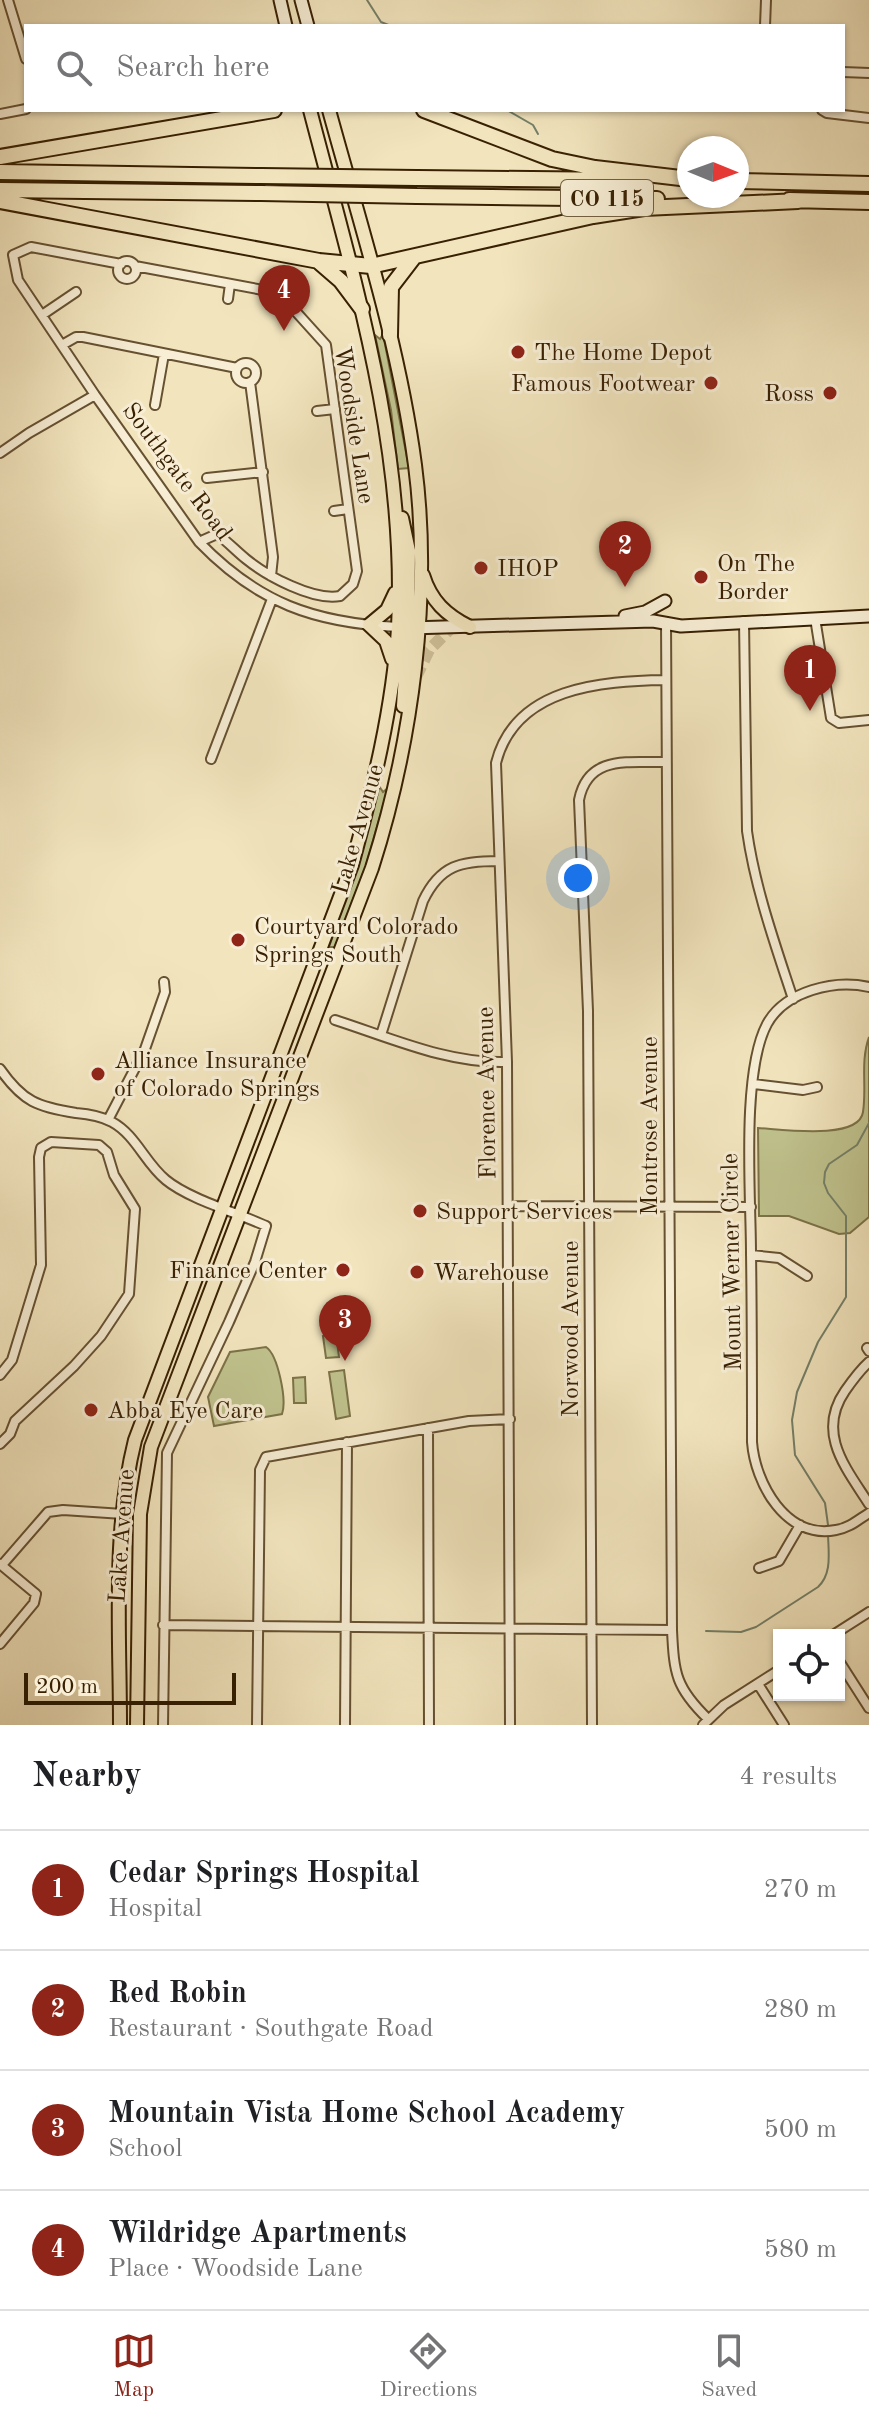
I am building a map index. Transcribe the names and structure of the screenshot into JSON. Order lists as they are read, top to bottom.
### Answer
{
  "streets": {
    "highway": ["CO 115"],
    "main road": ["Lake Avenue"],
    "street": [
      "Woodside Lane",
      "Southgate Road",
      "Florence Avenue",
      "Montrose Avenue",
      "Mount Werner Circle",
      "Norwood Avenue"
    ]
  },
  "crossings": [
    ["Woodside Lane", "Southgate Road"],
    ["Southgate Road", "Lake Avenue"],
    ["Southgate Road", "Montrose Avenue"],
    ["Florence Avenue", "Montrose Avenue"],
    ["Montrose Avenue", "Norwood Avenue"]
  ],
  "places": [
    "The Home Depot",
    "Famous Footwear",
    "Ross",
    "IHOP",
    "On The Border",
    "Courtyard Colorado Springs South",
    "Alliance Insurance of Colorado Springs",
    "Support Services",
    "Finance Center",
    "Warehouse",
    "Abba Eye Care"
  ],
  "scale_bar": "200 m",
  "north": "right",
  "page": {
    "search": "Search here",
    "pins": [
      "4",
      "2",
      "1",
      "3"
    ],
    "scale": "200 m",
    "heading": ["Nearby", "4 results"],
    "list": [
      {
        "mark": "1",
        "name": "Cedar Springs Hospital",
        "note": "Hospital",
        "value": "270 m"
      },
      {
        "mark": "2",
        "name": "Red Robin",
        "note": "Restaurant · Southgate Road",
        "value": "280 m"
      },
      {
        "mark": "3",
        "name": "Mountain Vista Home School Academy",
        "note": "School",
        "value": "500 m"
      },
      {
        "mark": "4",
        "name": "Wildridge Apartments",
        "note": "Place · Woodside Lane",
        "value": "580 m"
      }
    ],
    "nav": ["Map", "Directions", "Saved"]
  }
}
